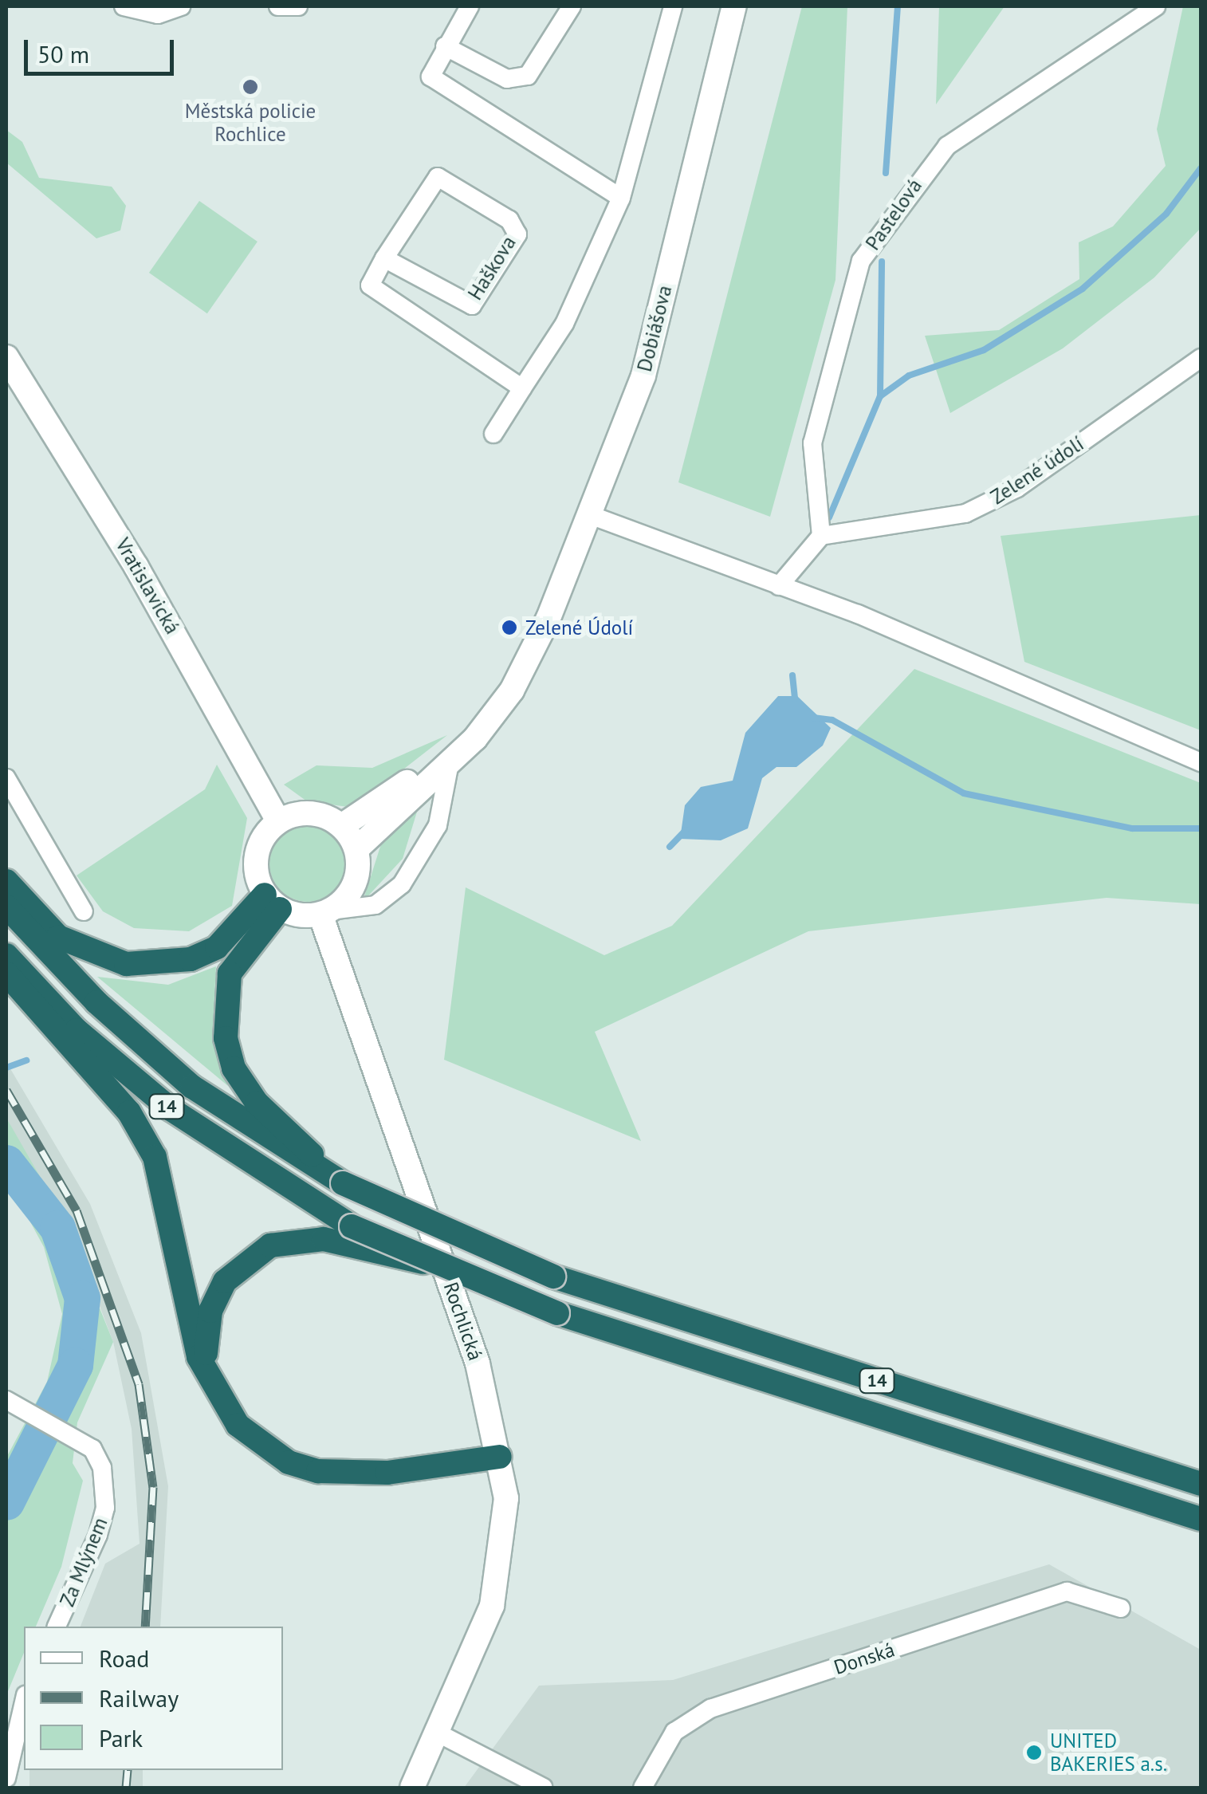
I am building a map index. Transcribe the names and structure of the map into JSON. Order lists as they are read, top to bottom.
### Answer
{
  "streets": {
    "highway": ["14"],
    "street": [
      "Pastelová",
      "Haškova",
      "Dobiášova",
      "Zelené údolí",
      "Vratislavická",
      "Rochlická",
      "Za Mlýnem",
      "Donská"
    ]
  },
  "crossings": [
    ["Pastelová", "Zelené údolí"],
    ["Dobiášova", "Vratislavická"],
    ["Dobiášova", "Rochlická"],
    ["Vratislavická", "Rochlická"]
  ],
  "places": ["Městská policie Rochlice", "Zelené Údolí", "UNITED BAKERIES a.s."],
  "legend": ["Road", "Railway", "Park"],
  "scale_bar": "50 m"
}
